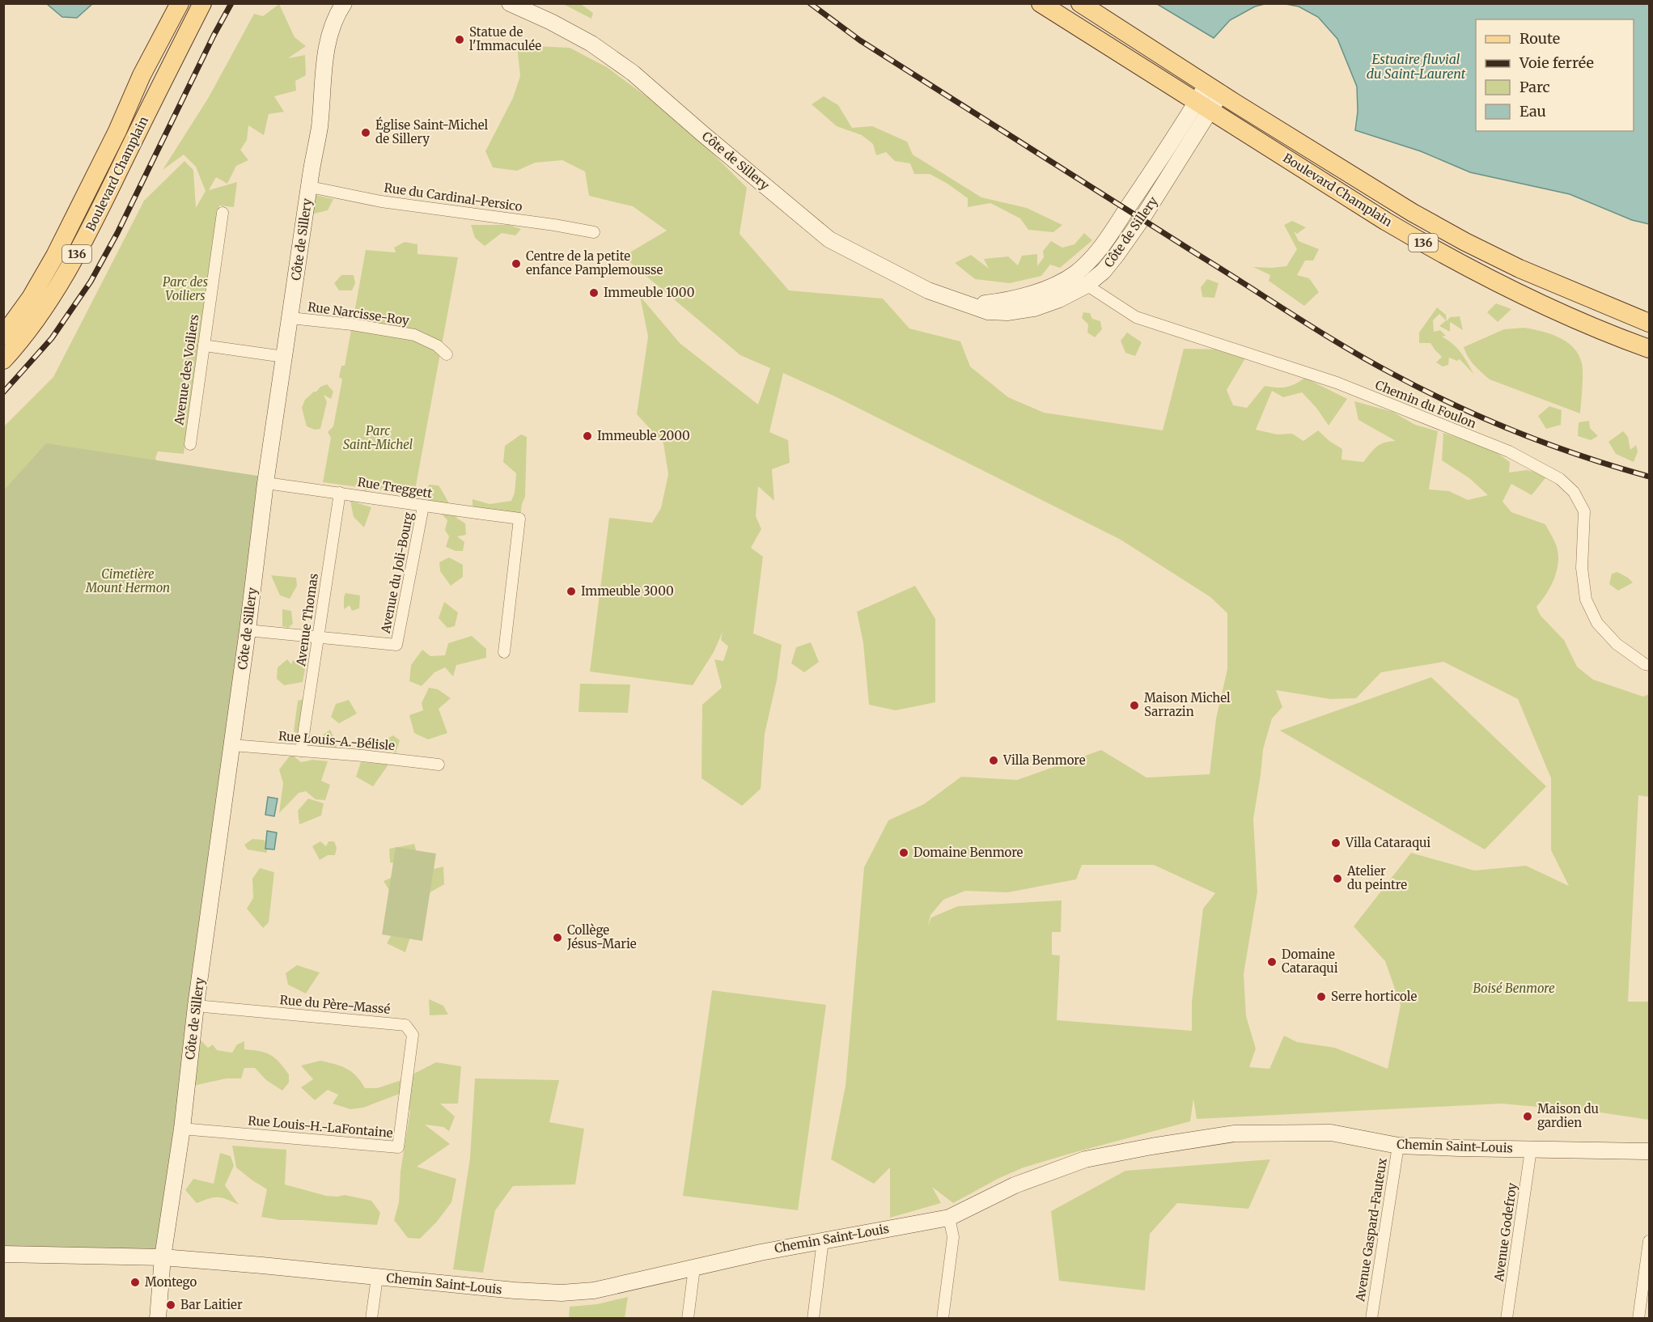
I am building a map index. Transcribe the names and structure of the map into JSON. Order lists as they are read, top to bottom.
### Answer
{
  "streets": {
    "main road": ["Boulevard Champlain", "136"],
    "street": [
      "Côte de Sillery",
      "Rue du Cardinal-Persico",
      "Rue Narcisse-Roy",
      "Avenue des Voiliers",
      "Chemin du Foulon",
      "Rue Treggett",
      "Avenue du Joli-Bourg",
      "Avenue Thomas",
      "Rue Louis-A.-Bélisle",
      "Rue du Père-Massé",
      "Rue Louis-H.-LaFontaine",
      "Chemin Saint-Louis",
      "Avenue Gaspard-Fauteux",
      "Avenue Godefroy"
    ]
  },
  "crossings": [
    ["Côte de Sillery", "Boulevard Champlain"],
    ["Côte de Sillery", "Rue du Cardinal-Persico"],
    ["Côte de Sillery", "Rue Narcisse-Roy"],
    ["Côte de Sillery", "Chemin du Foulon"],
    ["Côte de Sillery", "Rue Treggett"],
    ["Côte de Sillery", "Rue Louis-A.-Bélisle"],
    ["Côte de Sillery", "Rue du Père-Massé"],
    ["Côte de Sillery", "Rue Louis-H.-LaFontaine"],
    ["Côte de Sillery", "Chemin Saint-Louis"],
    ["Rue Treggett", "Avenue du Joli-Bourg"],
    ["Rue Treggett", "Avenue Thomas"],
    ["Avenue du Joli-Bourg", "Avenue Thomas"],
    ["Avenue Thomas", "Rue Louis-A.-Bélisle"],
    ["Rue du Père-Massé", "Rue Louis-H.-LaFontaine"],
    ["Chemin Saint-Louis", "Avenue Gaspard-Fauteux"],
    ["Chemin Saint-Louis", "Avenue Godefroy"]
  ],
  "water": ["Estuaire fluvial du Saint-Laurent"],
  "parks": [
    "Parc des Voiliers",
    "Parc Saint-Michel",
    "Cimetière Mount Hermon",
    "Boisé Benmore"
  ],
  "places": [
    "Statue de l'Immaculée",
    "Église Saint-Michel de Sillery",
    "Centre de la petite enfance Pamplemousse",
    "Immeuble 1000",
    "Immeuble 2000",
    "Immeuble 3000",
    "Maison Michel Sarrazin",
    "Villa Benmore",
    "Villa Cataraqui",
    "Domaine Benmore",
    "Atelier du peintre",
    "Collège Jésus-Marie",
    "Domaine Cataraqui",
    "Serre horticole",
    "Maison du gardien",
    "Montego",
    "Bar Laitier"
  ],
  "legend": [
    "Route",
    "Voie ferrée",
    "Parc",
    "Eau"
  ]
}
